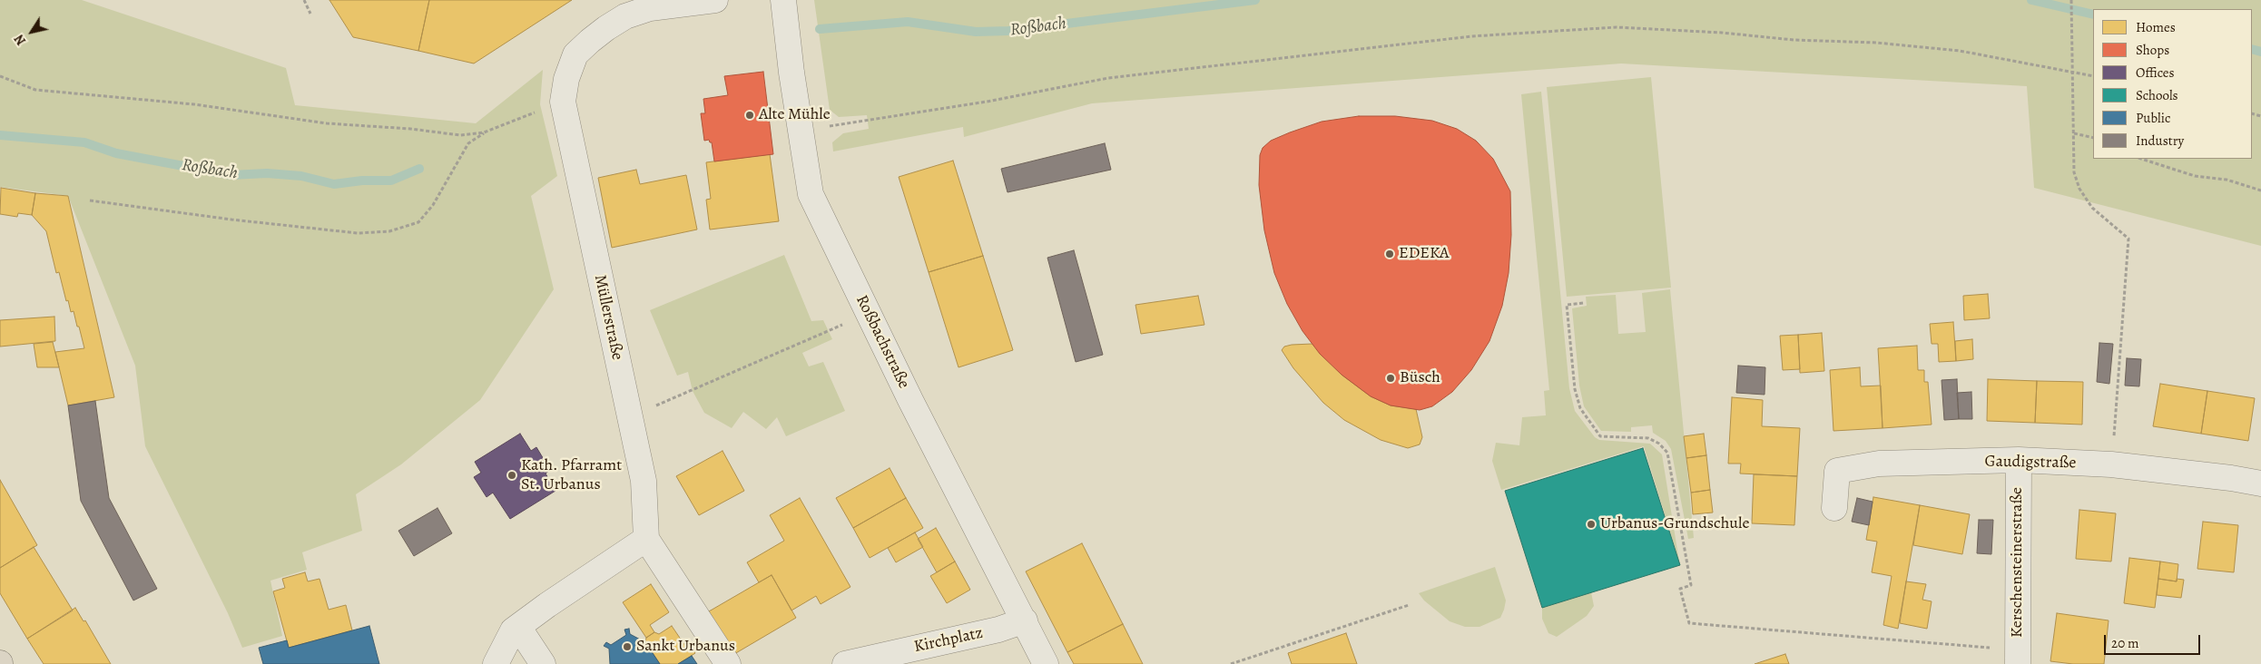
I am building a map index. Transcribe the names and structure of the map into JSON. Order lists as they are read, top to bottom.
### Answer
{
  "streets": {
    "street": [
      "Müllerstraße",
      "Roßbachstraße",
      "Gaudigstraße",
      "Kerschensteinerstraße",
      "Kirchplatz"
    ]
  },
  "crossings": [
    ["Roßbachstraße", "Kirchplatz"],
    ["Gaudigstraße", "Kerschensteinerstraße"]
  ],
  "water": ["Roßbach"],
  "places": [
    "Alte Mühle",
    "EDEKA",
    "Büsch",
    "Kath. Pfarramt St. Urbanus",
    "Urbanus-Grundschule",
    "Sankt Urbanus"
  ],
  "legend": [
    "Homes",
    "Shops",
    "Offices",
    "Schools",
    "Public",
    "Industry"
  ],
  "scale_bar": "20 m",
  "north": "bottom left"
}
